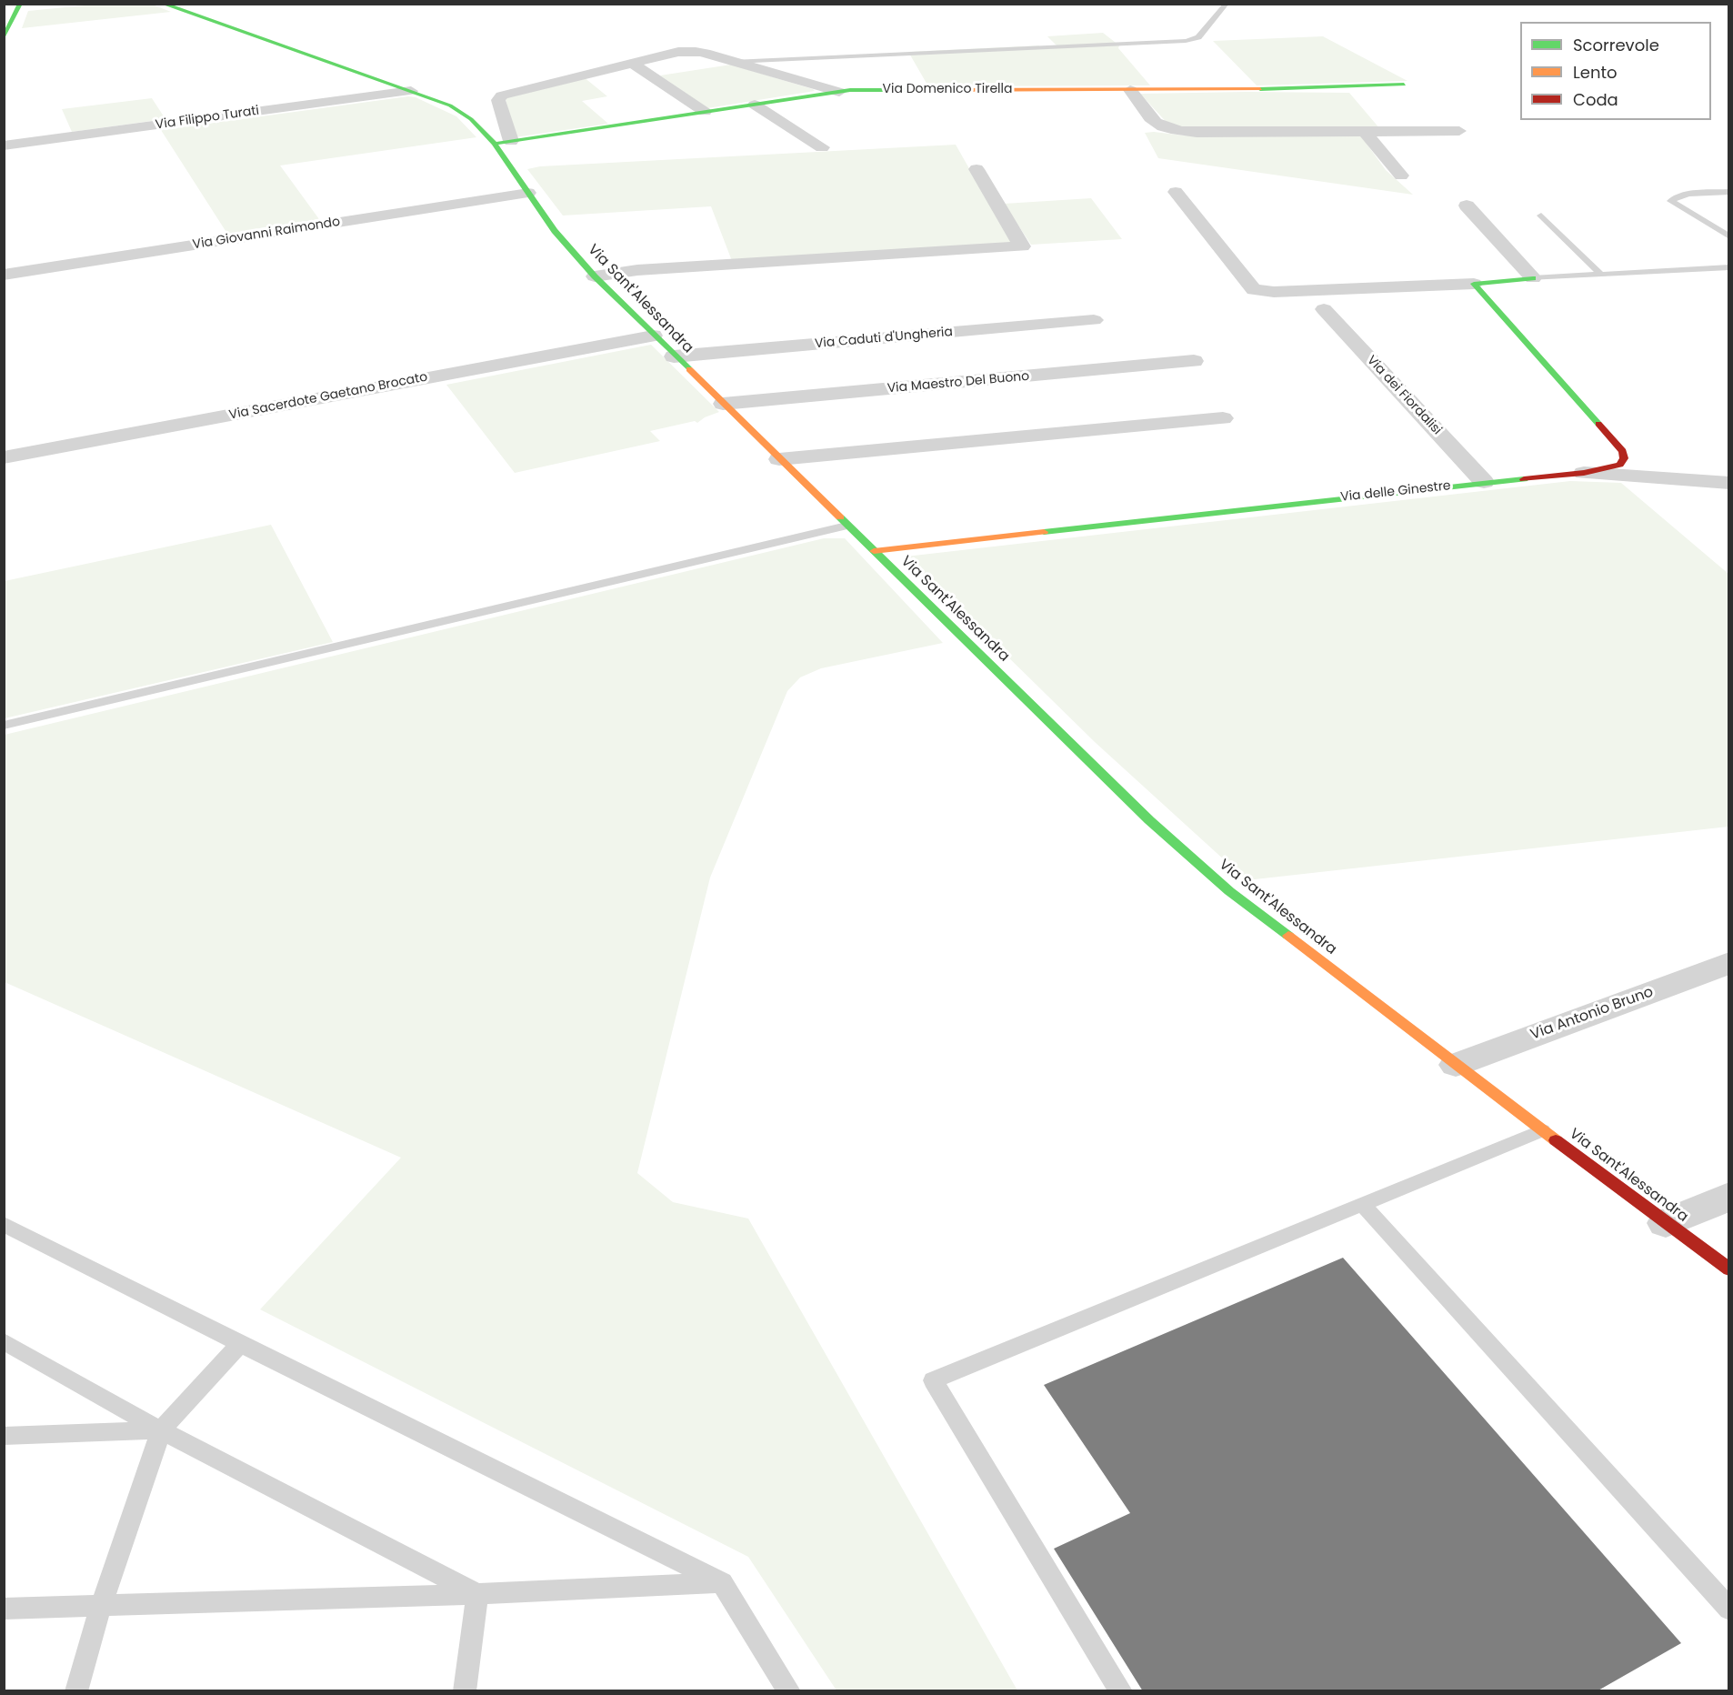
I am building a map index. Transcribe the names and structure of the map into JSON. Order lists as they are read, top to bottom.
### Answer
{
  "streets": {
    "street": [
      "Via Domenico Tirella",
      "Via Filippo Turati",
      "Via Giovanni Raimondo",
      "Via Sant'Alessandra",
      "Via Caduti d'Ungheria",
      "Via Maestro Del Buono",
      "Via dei Fiordalisi",
      "Via Sacerdote Gaetano Brocato",
      "Via delle Ginestre",
      "Via Antonio Bruno"
    ]
  },
  "crossings": [
    ["Via Domenico Tirella", "Via Sant'Alessandra"],
    ["Via Filippo Turati", "Via Sant'Alessandra"],
    ["Via Giovanni Raimondo", "Via Sant'Alessandra"],
    ["Via Sant'Alessandra", "Via Caduti d'Ungheria"],
    ["Via Sant'Alessandra", "Via Maestro Del Buono"],
    ["Via Sant'Alessandra", "Via Sacerdote Gaetano Brocato"],
    ["Via Sant'Alessandra", "Via delle Ginestre"],
    ["Via Sant'Alessandra", "Via Antonio Bruno"],
    ["Via dei Fiordalisi", "Via delle Ginestre"]
  ],
  "legend": ["Scorrevole", "Lento", "Coda"]
}
